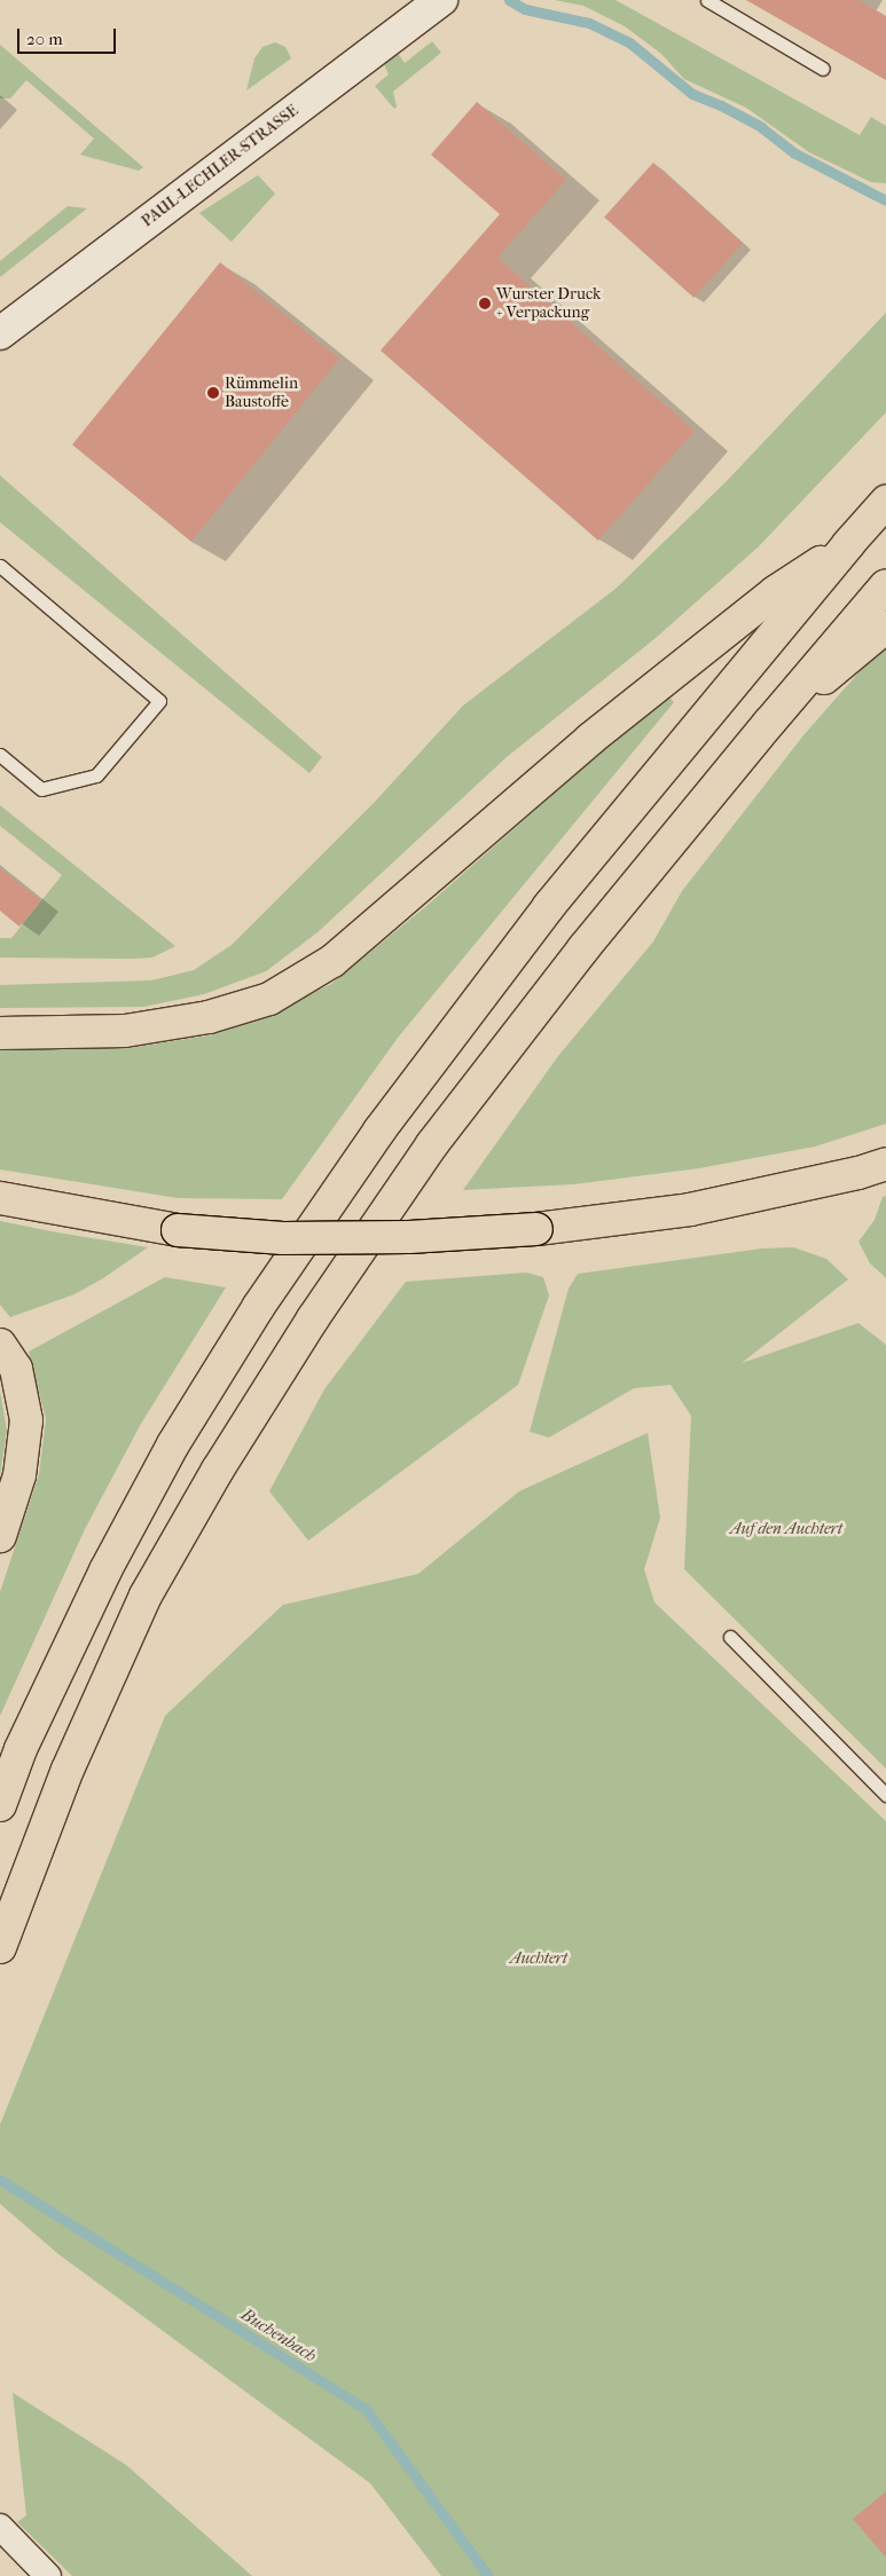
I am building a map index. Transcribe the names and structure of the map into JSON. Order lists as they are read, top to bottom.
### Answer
{
  "streets": {
    "street": ["PAUL-LECHLER-STRASSE"]
  },
  "water": ["Buchenbach"],
  "parks": ["Auf den Auchtert", "Auchtert"],
  "places": ["Wurster Druck + Verpackung", "Rümmelin Baustoffe"],
  "scale_bar": "20 m"
}
